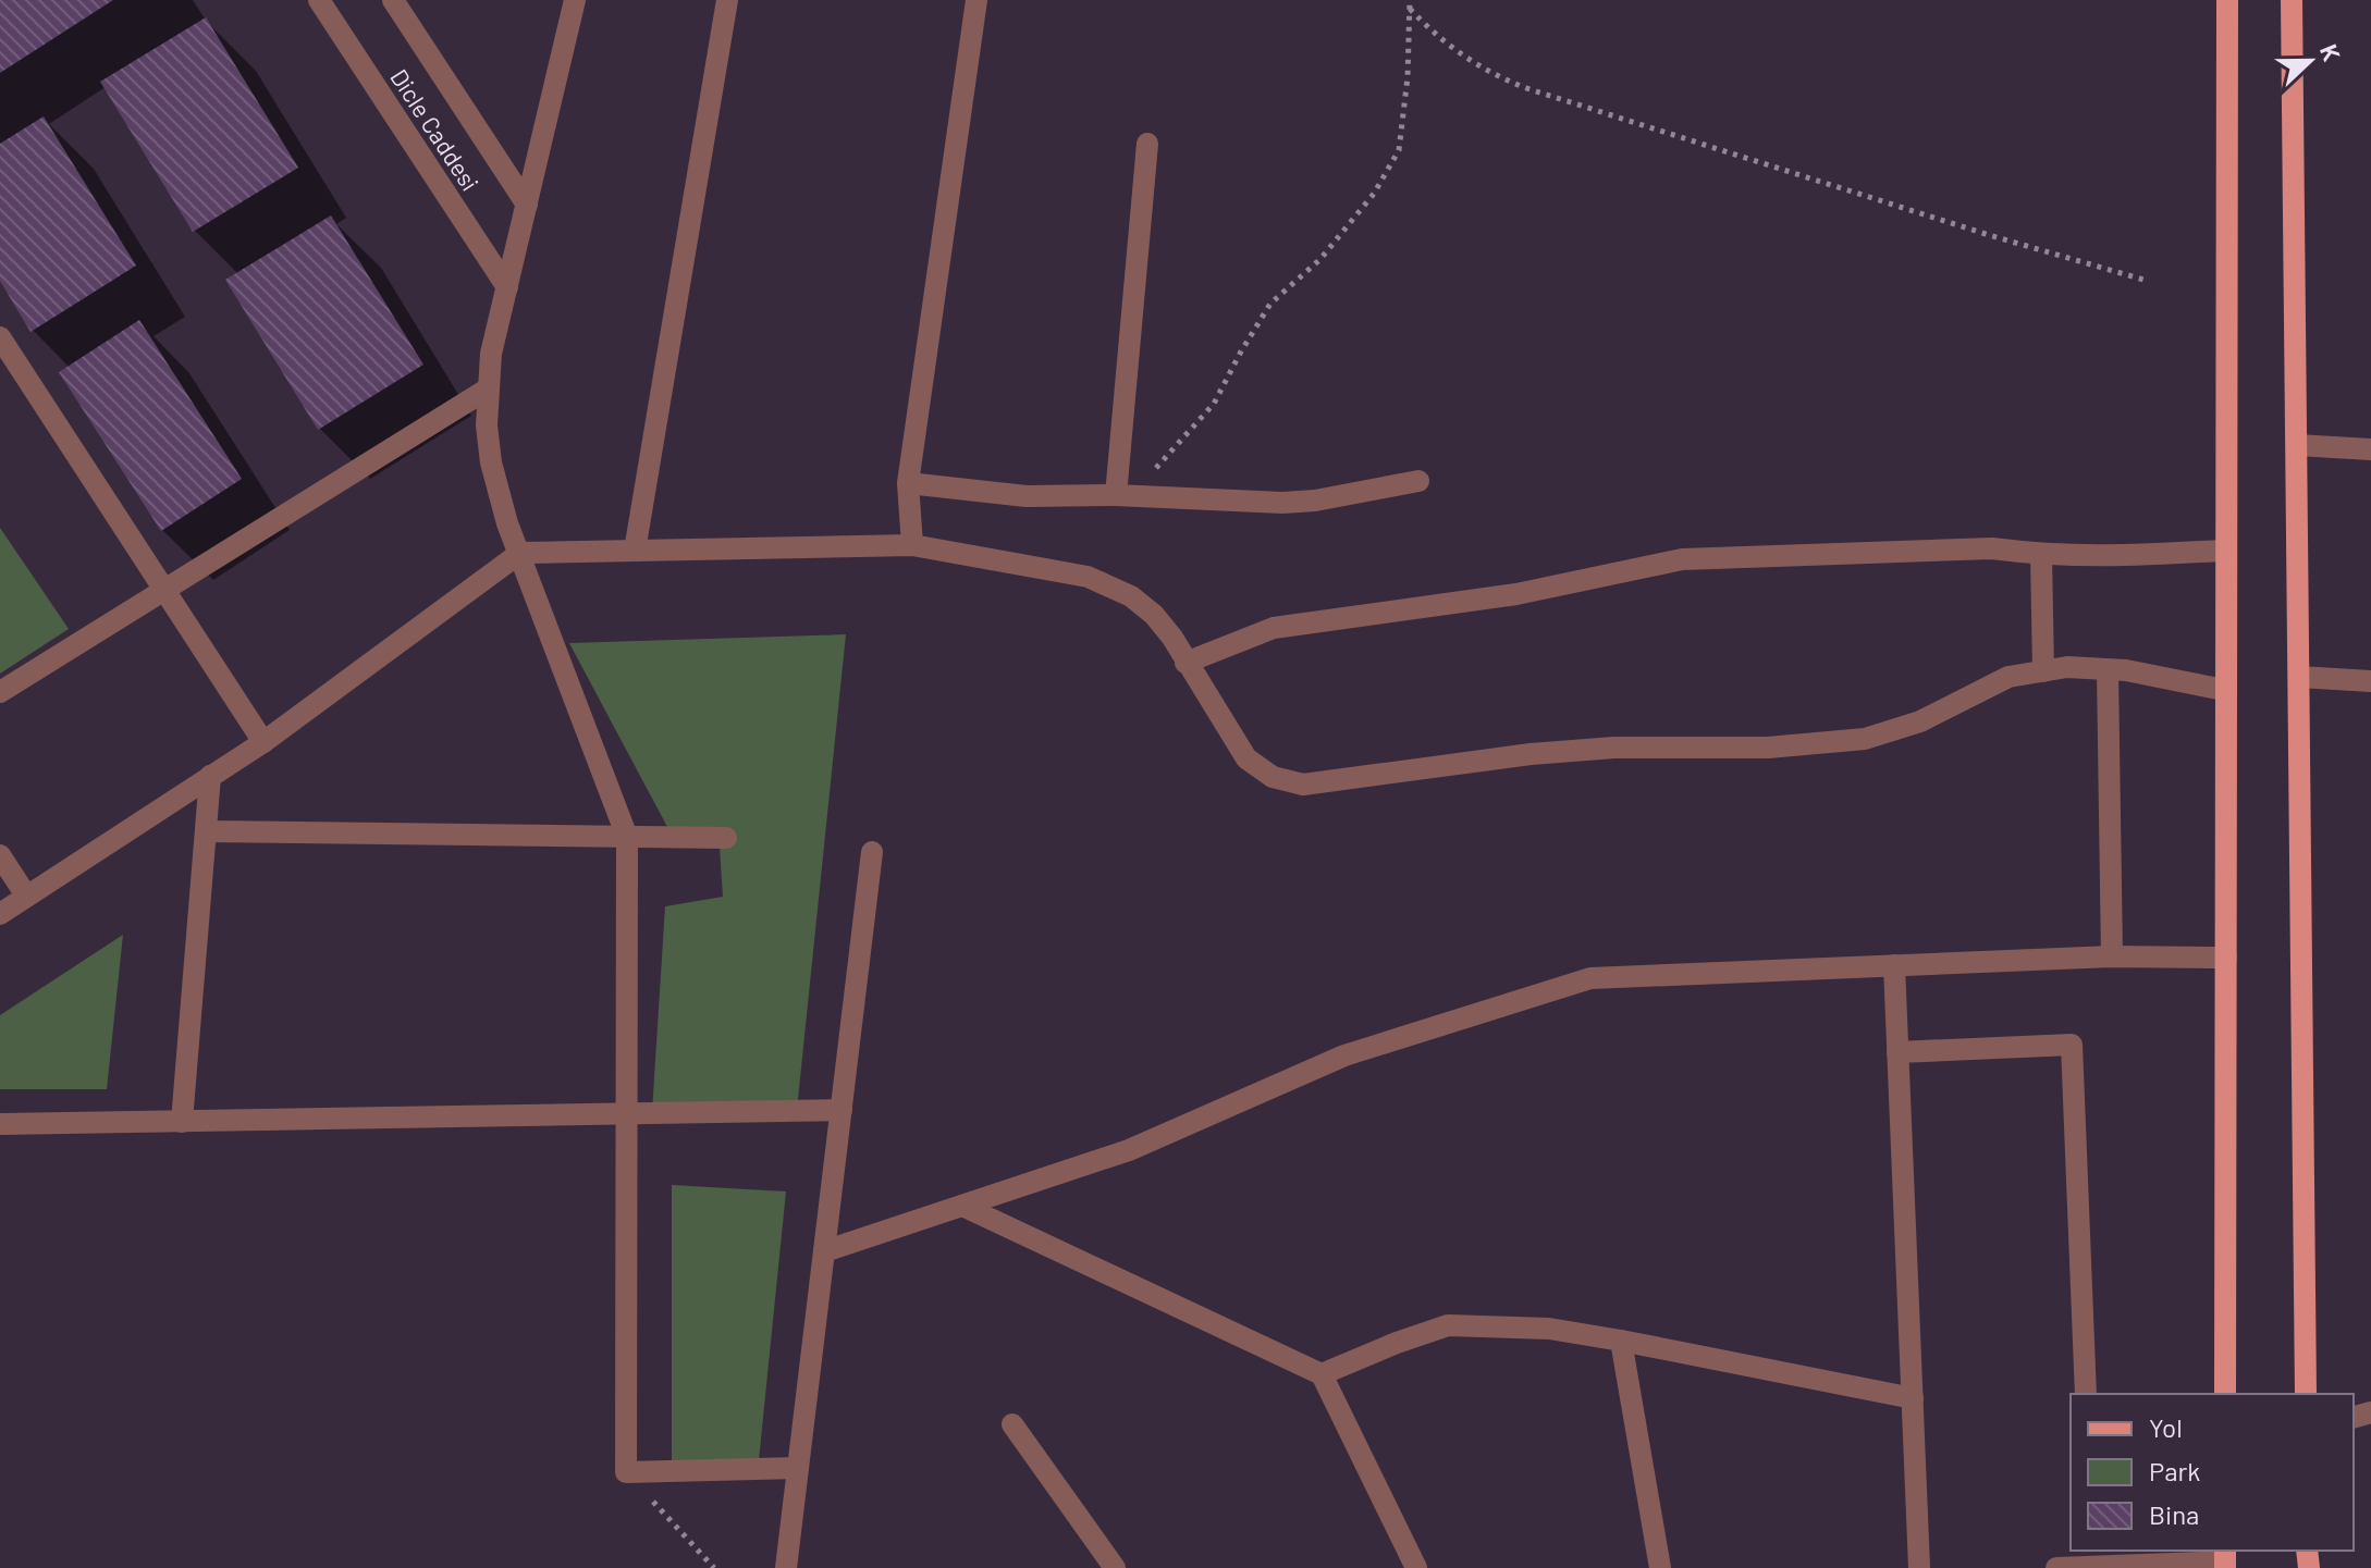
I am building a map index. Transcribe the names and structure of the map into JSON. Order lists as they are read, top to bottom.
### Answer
{
  "streets": {
    "street": ["Dicle Caddesi"]
  },
  "legend": ["Yol", "Park", "Bina"],
  "north": "right"
}
